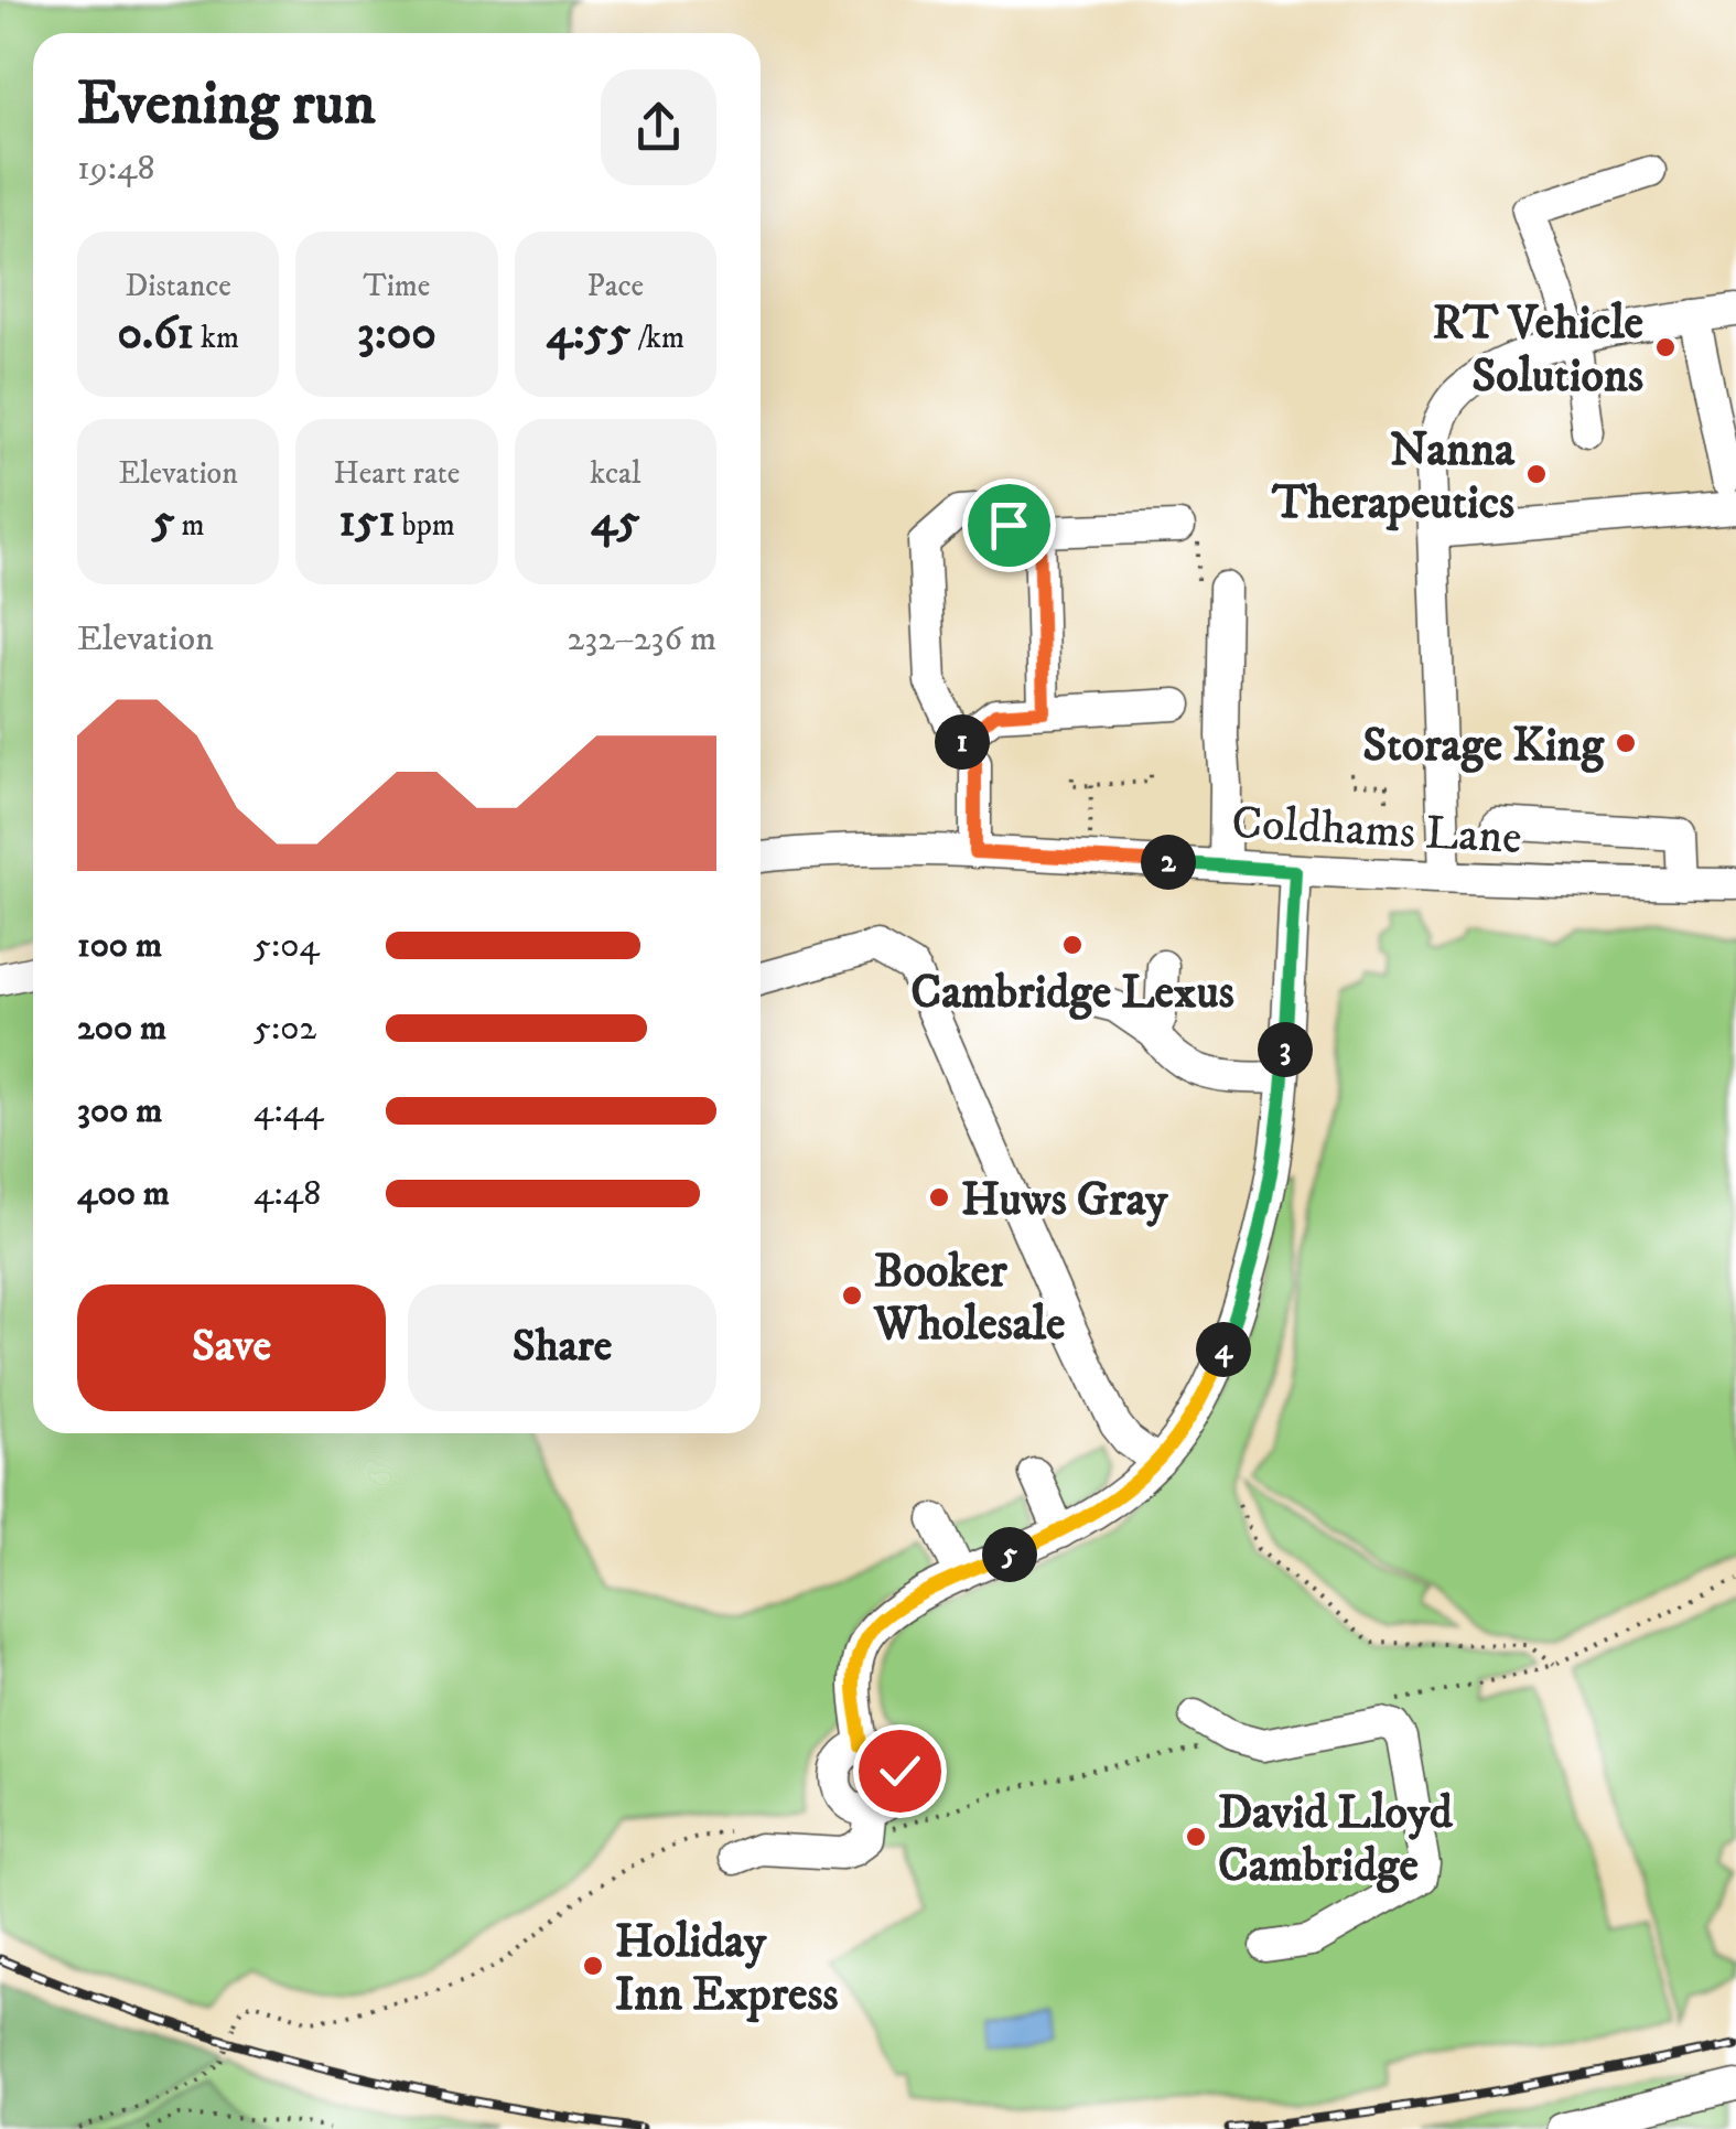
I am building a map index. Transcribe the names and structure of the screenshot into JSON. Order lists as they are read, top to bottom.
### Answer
{
  "streets": {
    "street": ["Coldhams Lane"]
  },
  "places": [
    "RT Vehicle Solutions",
    "Nanna Therapeutics",
    "Storage King",
    "Cambridge Lexus",
    "Huws Gray",
    "Booker Wholesale",
    "David Lloyd Cambridge",
    "Holiday Inn Express"
  ],
  "page": {
    "heading": ["Evening run", "19:48"],
    "stats": [
      ["Distance", "0.61 km"],
      ["Time", "3:00"],
      ["Pace", "4:55 /km"],
      ["Elevation", "5 m"],
      ["Heart rate", "151 bpm"],
      ["kcal", "45"]
    ],
    "chart": ["Elevation", "232–236 m"],
    "pins": [
      "1",
      "2",
      "3",
      "4",
      "5"
    ],
    "list": [
      {
        "name": "100 m",
        "note": "5:04"
      },
      {
        "name": "200 m",
        "note": "5:02"
      },
      {
        "name": "300 m",
        "note": "4:44"
      },
      {
        "name": "400 m",
        "note": "4:48"
      }
    ],
    "buttons": ["Save", "Share"]
  }
}
